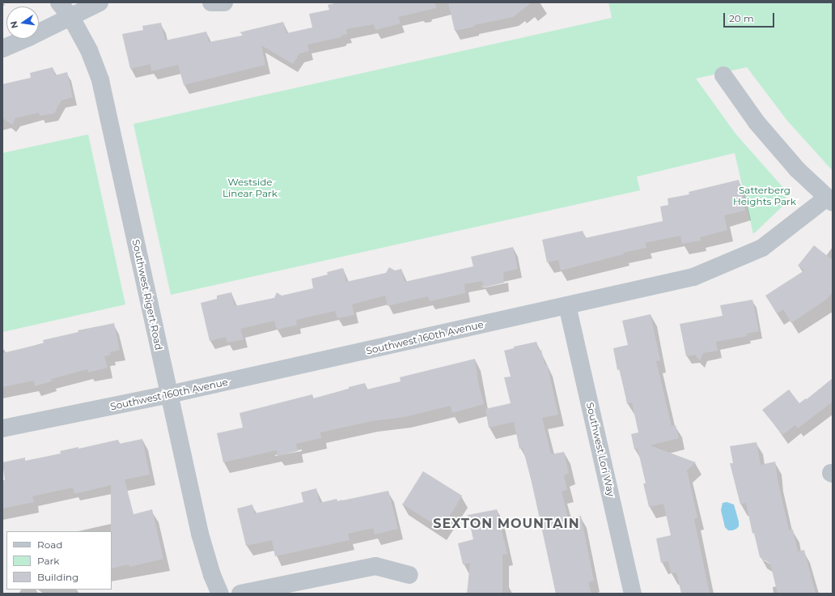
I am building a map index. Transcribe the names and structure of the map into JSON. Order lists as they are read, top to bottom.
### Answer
{
  "streets": {
    "street": ["Southwest Rigert Road", "Southwest 160th Avenue", "Southwest Lori Way"]
  },
  "crossings": [
    ["Southwest Rigert Road", "Southwest 160th Avenue"],
    ["Southwest 160th Avenue", "Southwest Lori Way"]
  ],
  "districts": ["SEXTON MOUNTAIN"],
  "parks": ["Westside Linear Park", "Satterberg Heights Park"],
  "legend": ["Road", "Park", "Building"],
  "scale_bar": "20 m",
  "north": "left"
}
